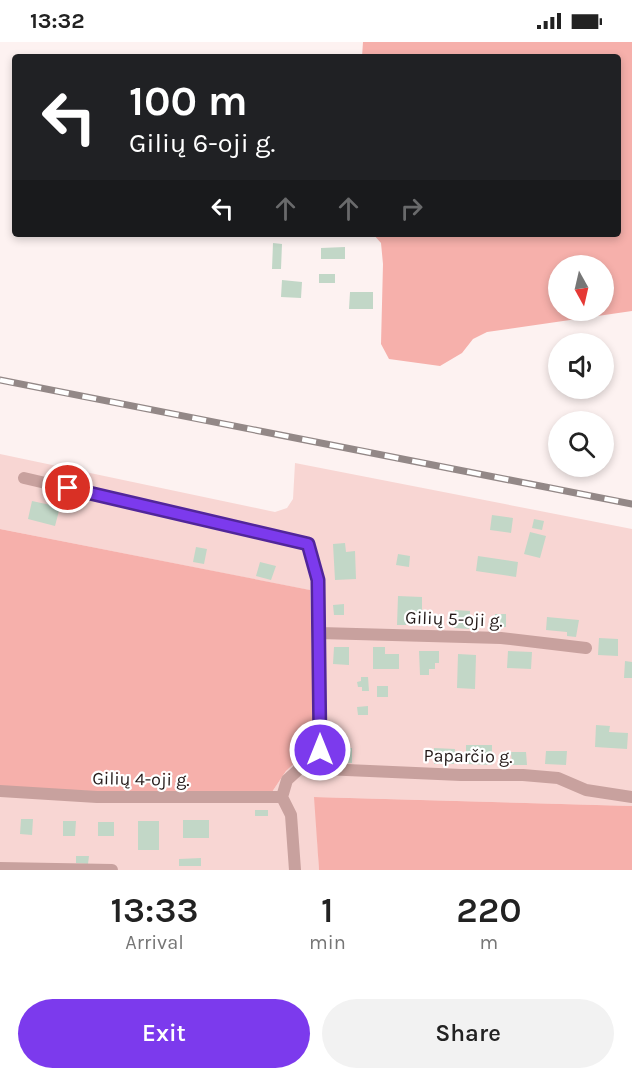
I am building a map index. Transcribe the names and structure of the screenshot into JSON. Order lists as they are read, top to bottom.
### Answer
{
  "streets": {
    "street": ["Gilių 5-oji g.", "Paparčio g.", "Gilių 4-oji g."]
  },
  "north": "bottom",
  "page": {
    "status": "13:32",
    "turn": ["100 m", "Gilių 6-oji g."],
    "eta": [
      "13:33",
      "Arrival",
      "1",
      "min",
      "220",
      "m"
    ],
    "buttons": ["Exit", "Share"]
  }
}
